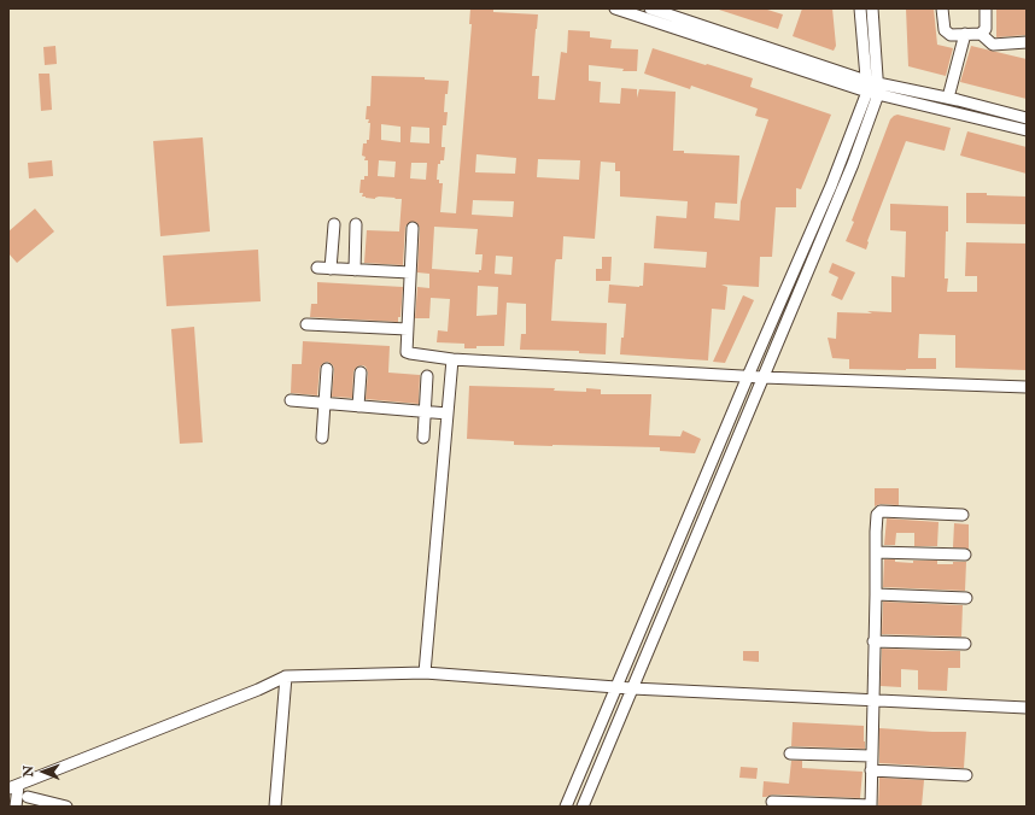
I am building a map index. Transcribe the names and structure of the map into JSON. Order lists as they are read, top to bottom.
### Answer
{
  "north": "left"
}
